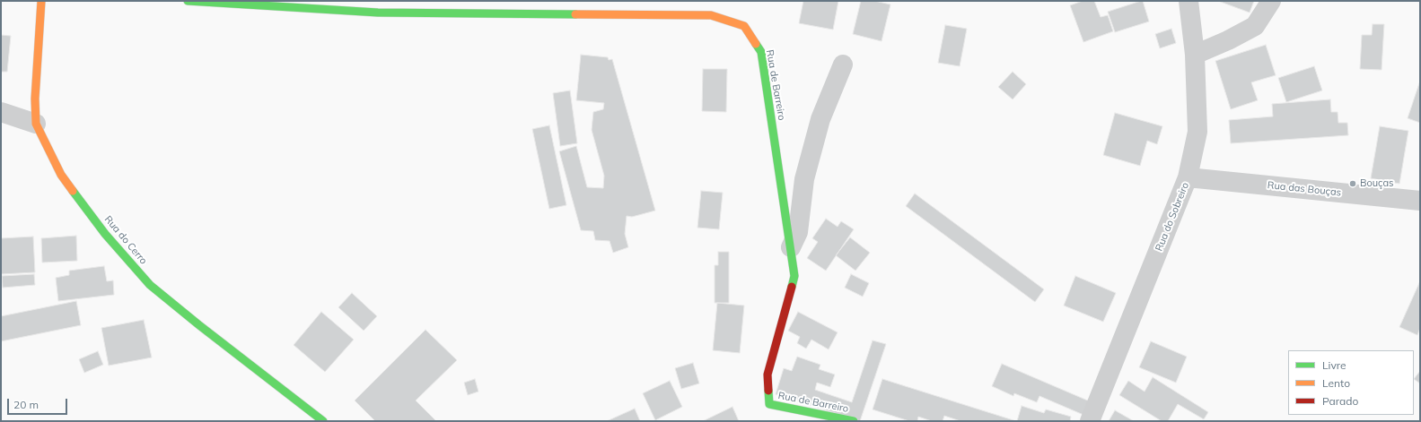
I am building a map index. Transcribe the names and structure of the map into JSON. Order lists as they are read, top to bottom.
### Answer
{
  "streets": {
    "street": [
      "Rua de Barreiro",
      "Rua das Bouças",
      "Rua do Sobreiro",
      "Rua do Cerro"
    ]
  },
  "crossings": [
    ["Rua das Bouças", "Rua do Sobreiro"]
  ],
  "places": ["Bouças"],
  "legend": ["Livre", "Lento", "Parado"],
  "scale_bar": "20 m"
}
